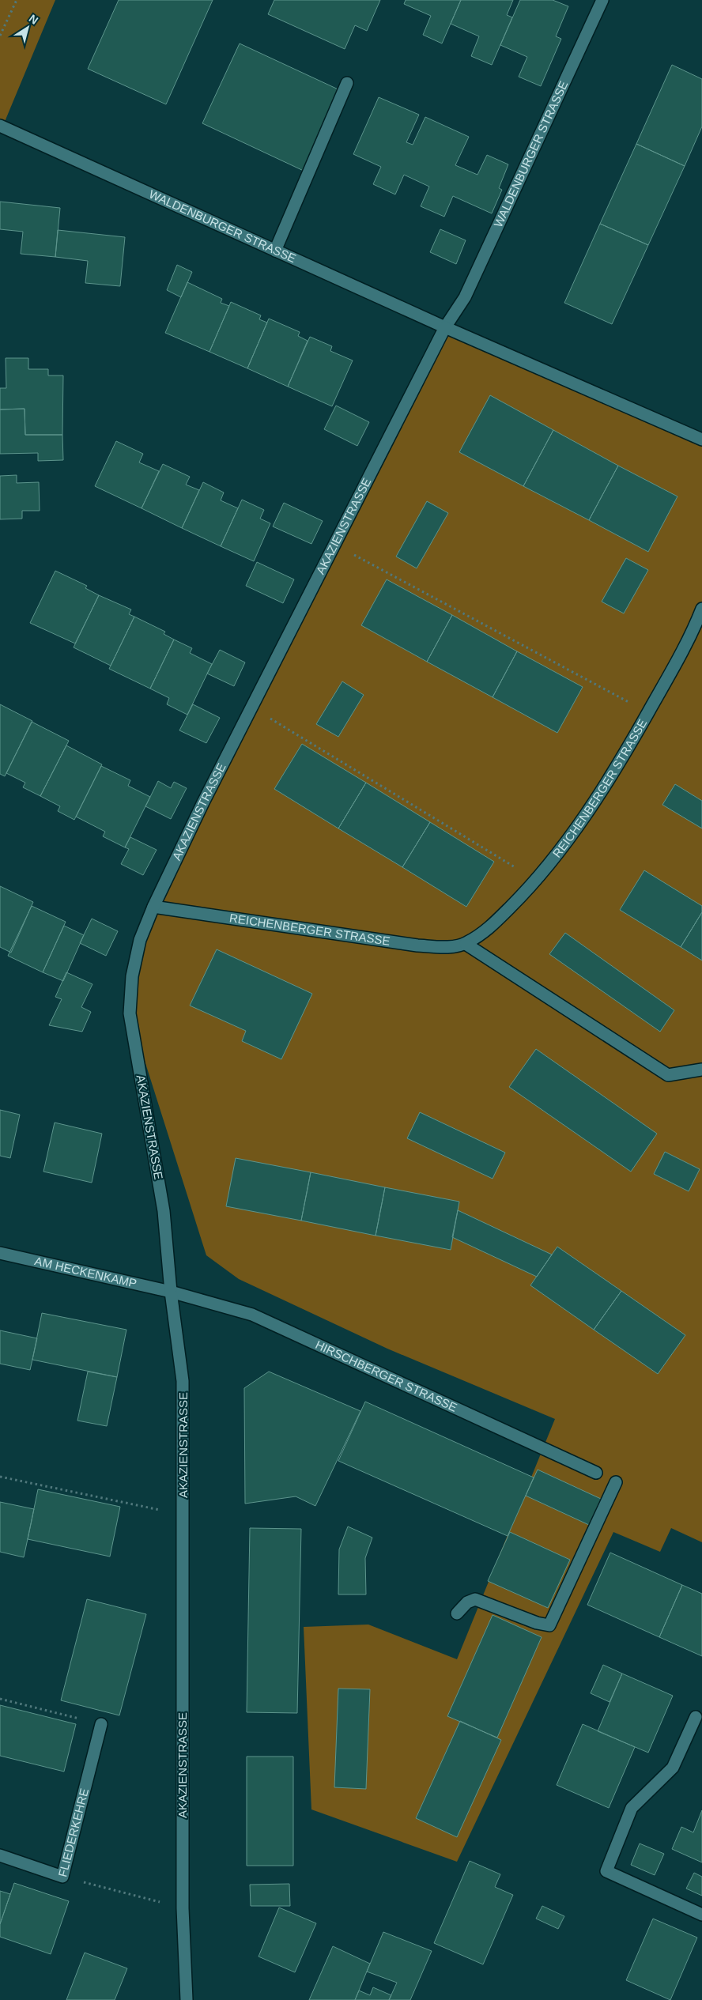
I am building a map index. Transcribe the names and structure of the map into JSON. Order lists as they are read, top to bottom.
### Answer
{
  "streets": {
    "street": [
      "WALDENBURGER STRASSE",
      "AKAZIENSTRASSE",
      "REICHENBERGER STRASSE",
      "AM HECKENKAMP",
      "HIRSCHBERGER STRASSE",
      "FLIEDERKEHRE"
    ]
  },
  "crossings": [
    ["WALDENBURGER STRASSE", "AKAZIENSTRASSE"],
    ["AKAZIENSTRASSE", "REICHENBERGER STRASSE"],
    ["AKAZIENSTRASSE", "AM HECKENKAMP"],
    ["AKAZIENSTRASSE", "HIRSCHBERGER STRASSE"],
    ["AM HECKENKAMP", "HIRSCHBERGER STRASSE"]
  ],
  "north": "top right"
}
